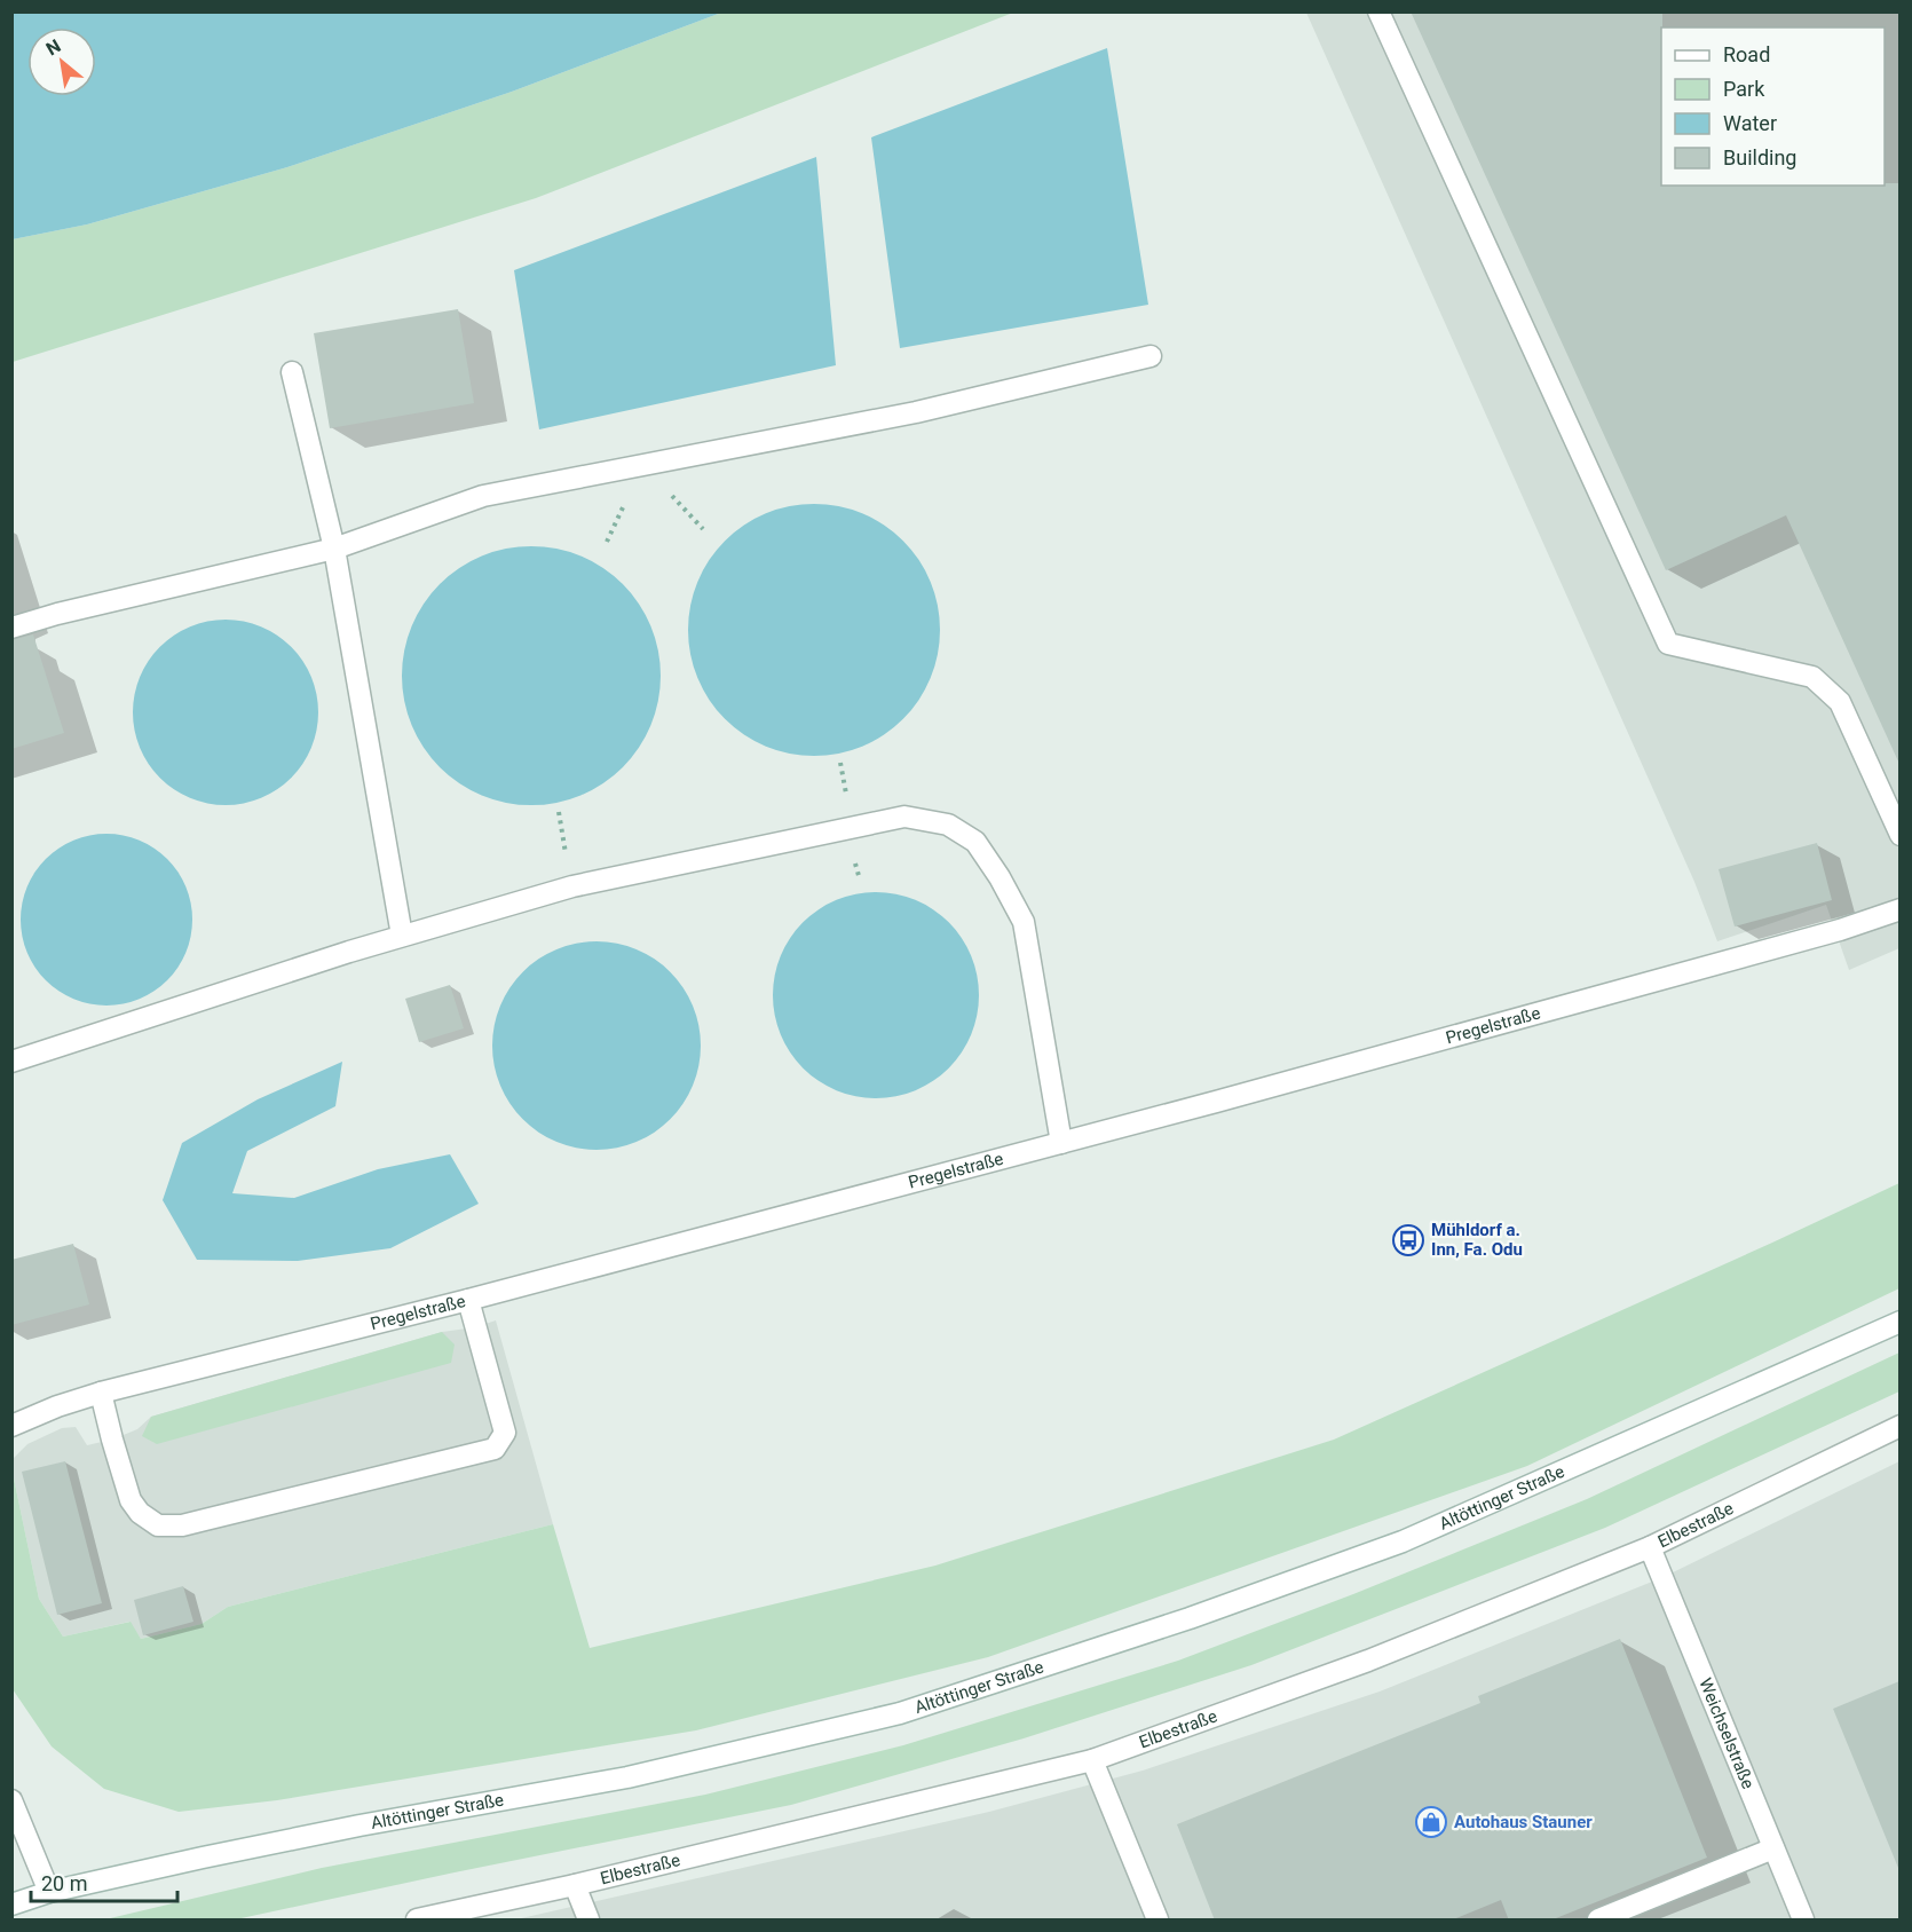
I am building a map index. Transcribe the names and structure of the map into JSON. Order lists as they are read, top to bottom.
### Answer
{
  "streets": {
    "street": [
      "Pregelstraße",
      "Altöttinger Straße",
      "Elbestraße",
      "Weichselstraße"
    ]
  },
  "crossings": [
    ["Elbestraße", "Weichselstraße"]
  ],
  "places": {
    "bus stop": ["Mühldorf a. Inn, Fa. Odu"],
    "shop": ["Autohaus Stauner"]
  },
  "legend": [
    "Road",
    "Park",
    "Water",
    "Building"
  ],
  "scale_bar": "20 m",
  "north": "top left"
}
